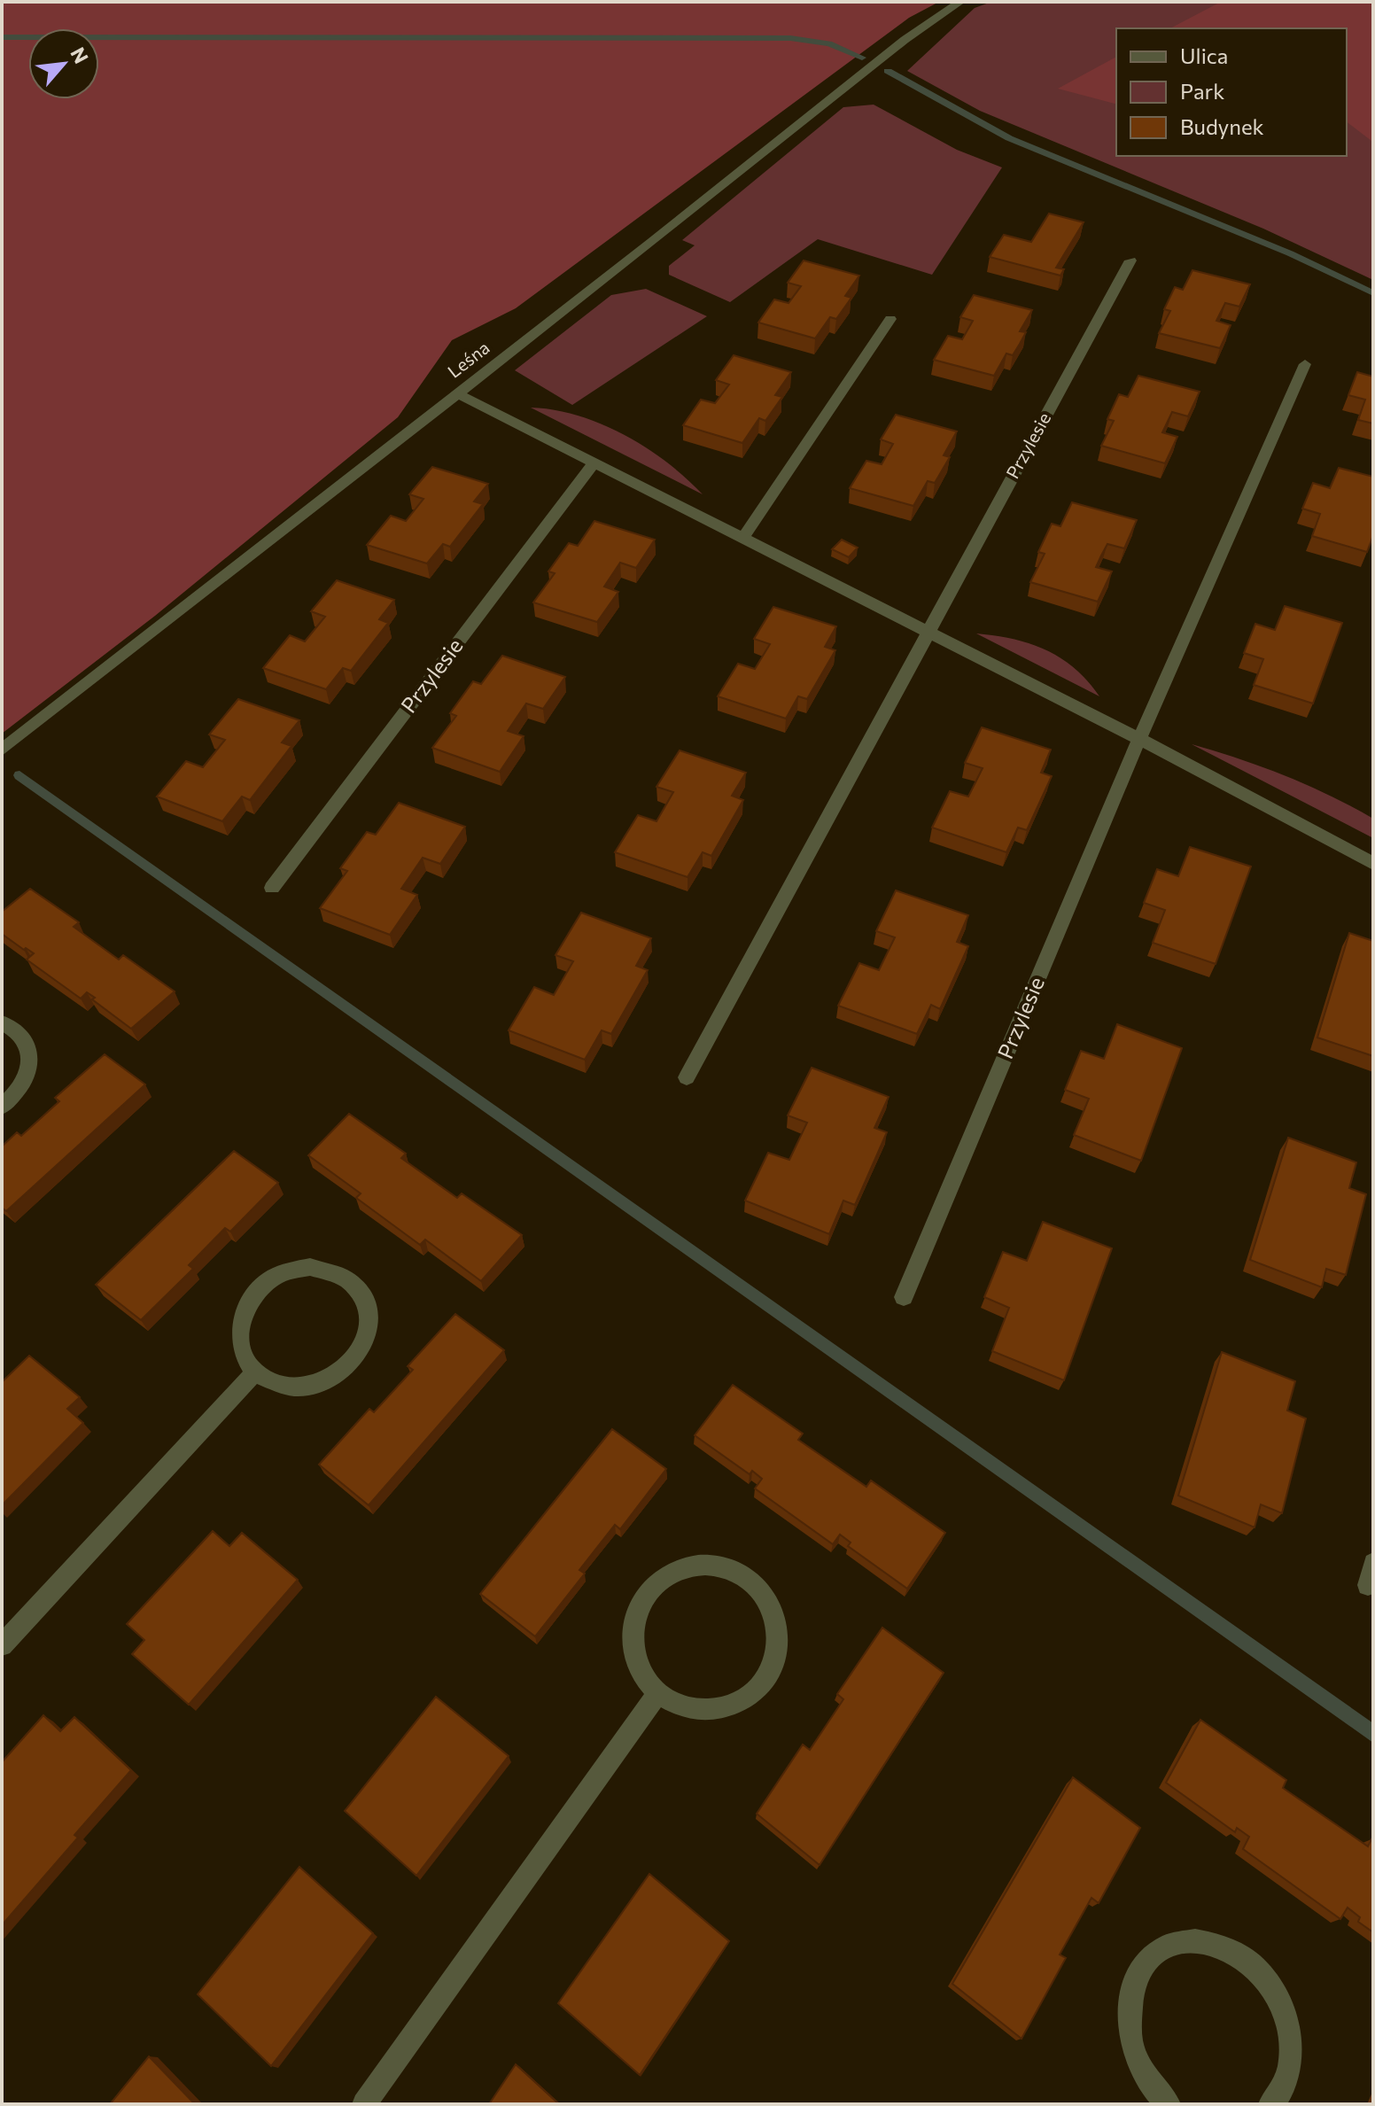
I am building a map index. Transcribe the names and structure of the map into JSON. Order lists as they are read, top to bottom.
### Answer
{
  "streets": {
    "street": ["Leśna", "Przylesie"]
  },
  "legend": ["Ulica", "Park", "Budynek"],
  "north": "top right"
}
